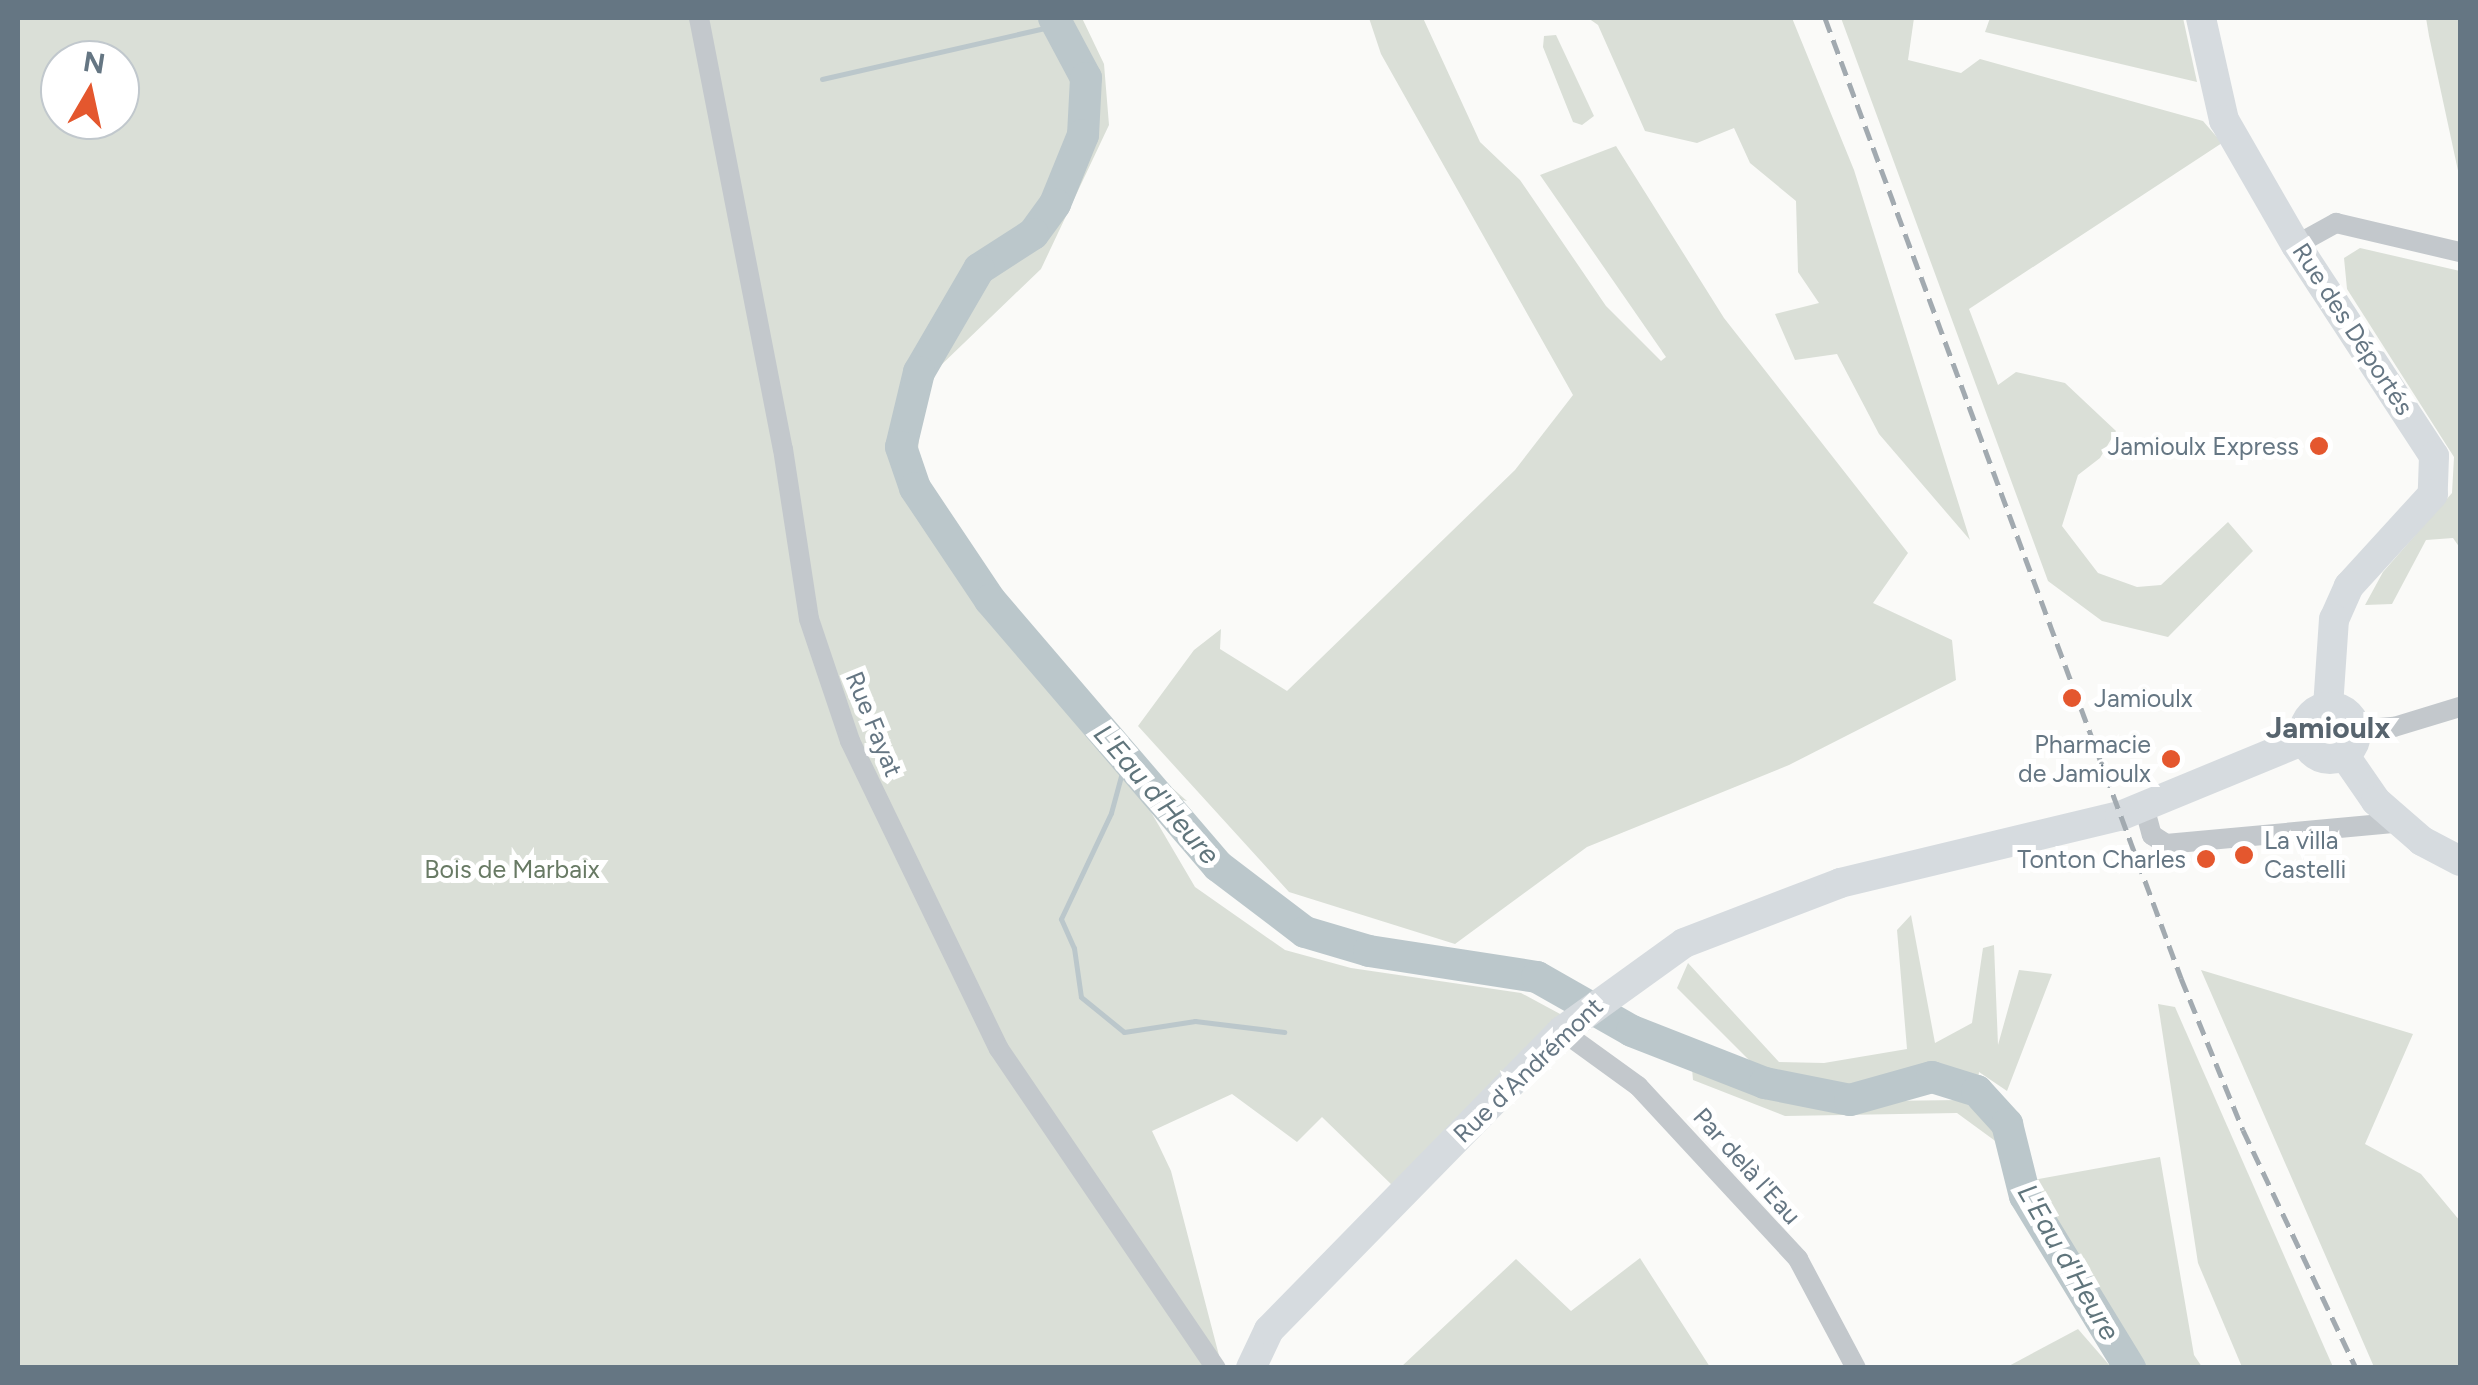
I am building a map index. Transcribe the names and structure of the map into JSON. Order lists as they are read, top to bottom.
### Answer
{
  "streets": {
    "street": [
      "Rue des Déportés",
      "Rue Fayat",
      "Rue d'Andrémont",
      "Par delà l'Eau"
    ]
  },
  "crossings": [
    ["Rue des Déportés", "Rue d'Andrémont"],
    ["Rue d'Andrémont", "Par delà l'Eau"]
  ],
  "districts": ["Jamioulx"],
  "water": ["L'Eau d'Heure"],
  "parks": ["Bois de Marbaix"],
  "places": [
    "Jamioulx Express",
    "Jamioulx",
    "Pharmacie de Jamioulx",
    "La villa Castelli",
    "Tonton Charles"
  ],
  "north": "top"
}
